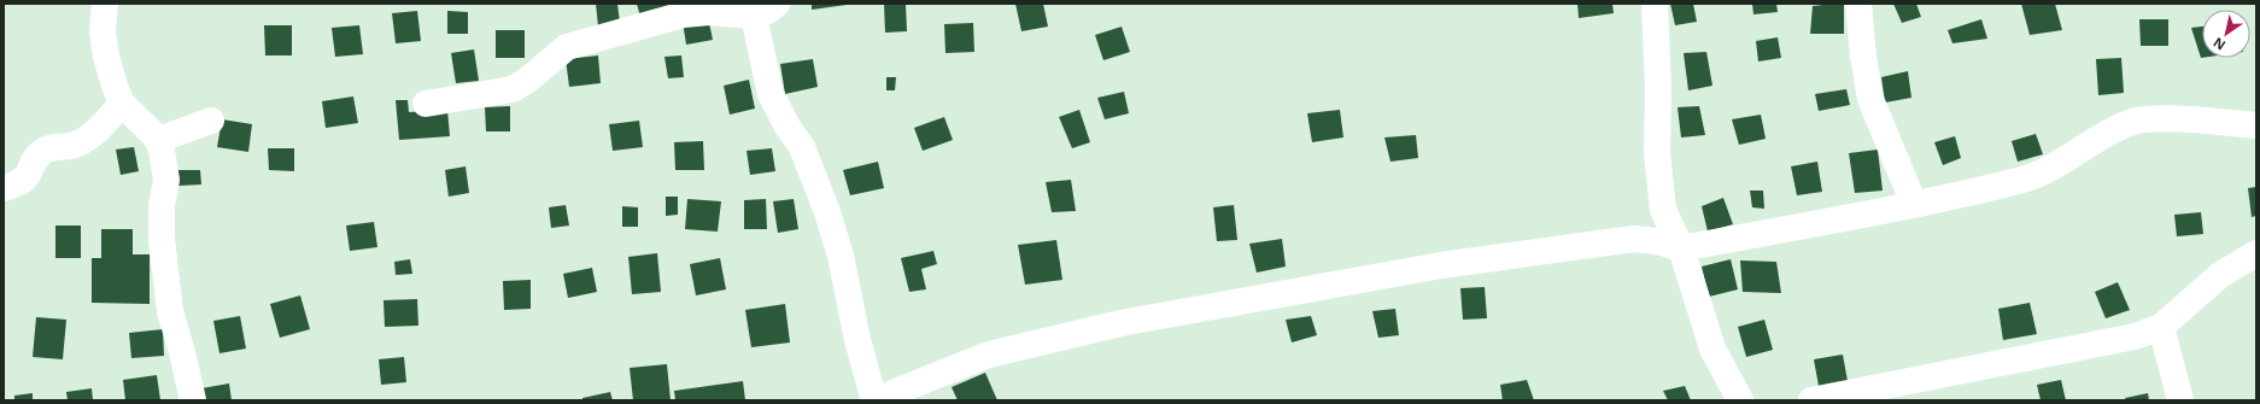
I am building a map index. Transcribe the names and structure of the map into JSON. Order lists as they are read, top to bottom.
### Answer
{
  "north": "bottom left"
}
